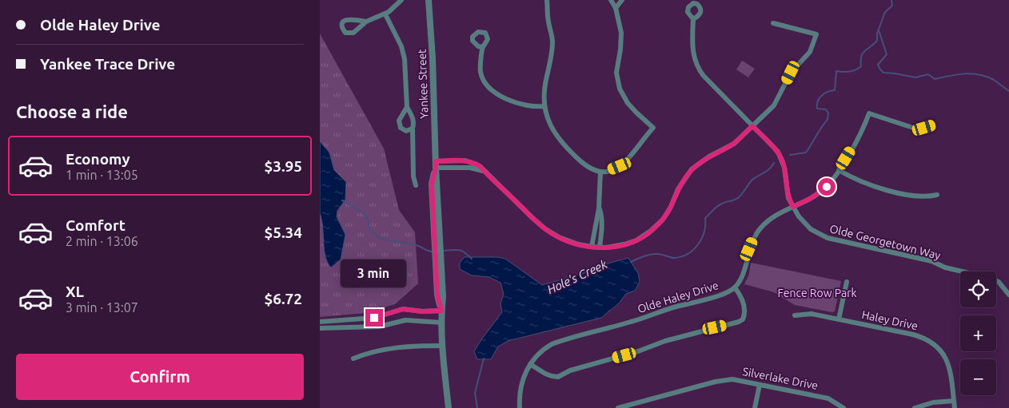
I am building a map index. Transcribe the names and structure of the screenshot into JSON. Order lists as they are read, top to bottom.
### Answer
{
  "streets": {
    "street": [
      "Yankee Street",
      "Olde Georgetown Way",
      "Olde Haley Drive",
      "Haley Drive",
      "Silverlake Drive"
    ]
  },
  "crossings": [
    ["Olde Georgetown Way", "Olde Haley Drive"]
  ],
  "water": ["Hole's Creek"],
  "parks": ["Fence Row Park"],
  "page": {
    "banner": ["Olde Haley Drive", "Yankee Trace Drive"],
    "heading": "Choose a ride",
    "list": [
      {
        "name": "Economy",
        "note": "1 min · 13:05",
        "value": "$3.95"
      },
      {
        "name": "Comfort",
        "note": "2 min · 13:06",
        "value": "$5.34"
      },
      {
        "name": "XL",
        "note": "3 min · 13:07",
        "value": "$6.72"
      }
    ],
    "bubble": "3 min",
    "map_buttons": ["+", "−"],
    "buttons": "Confirm"
  }
}
